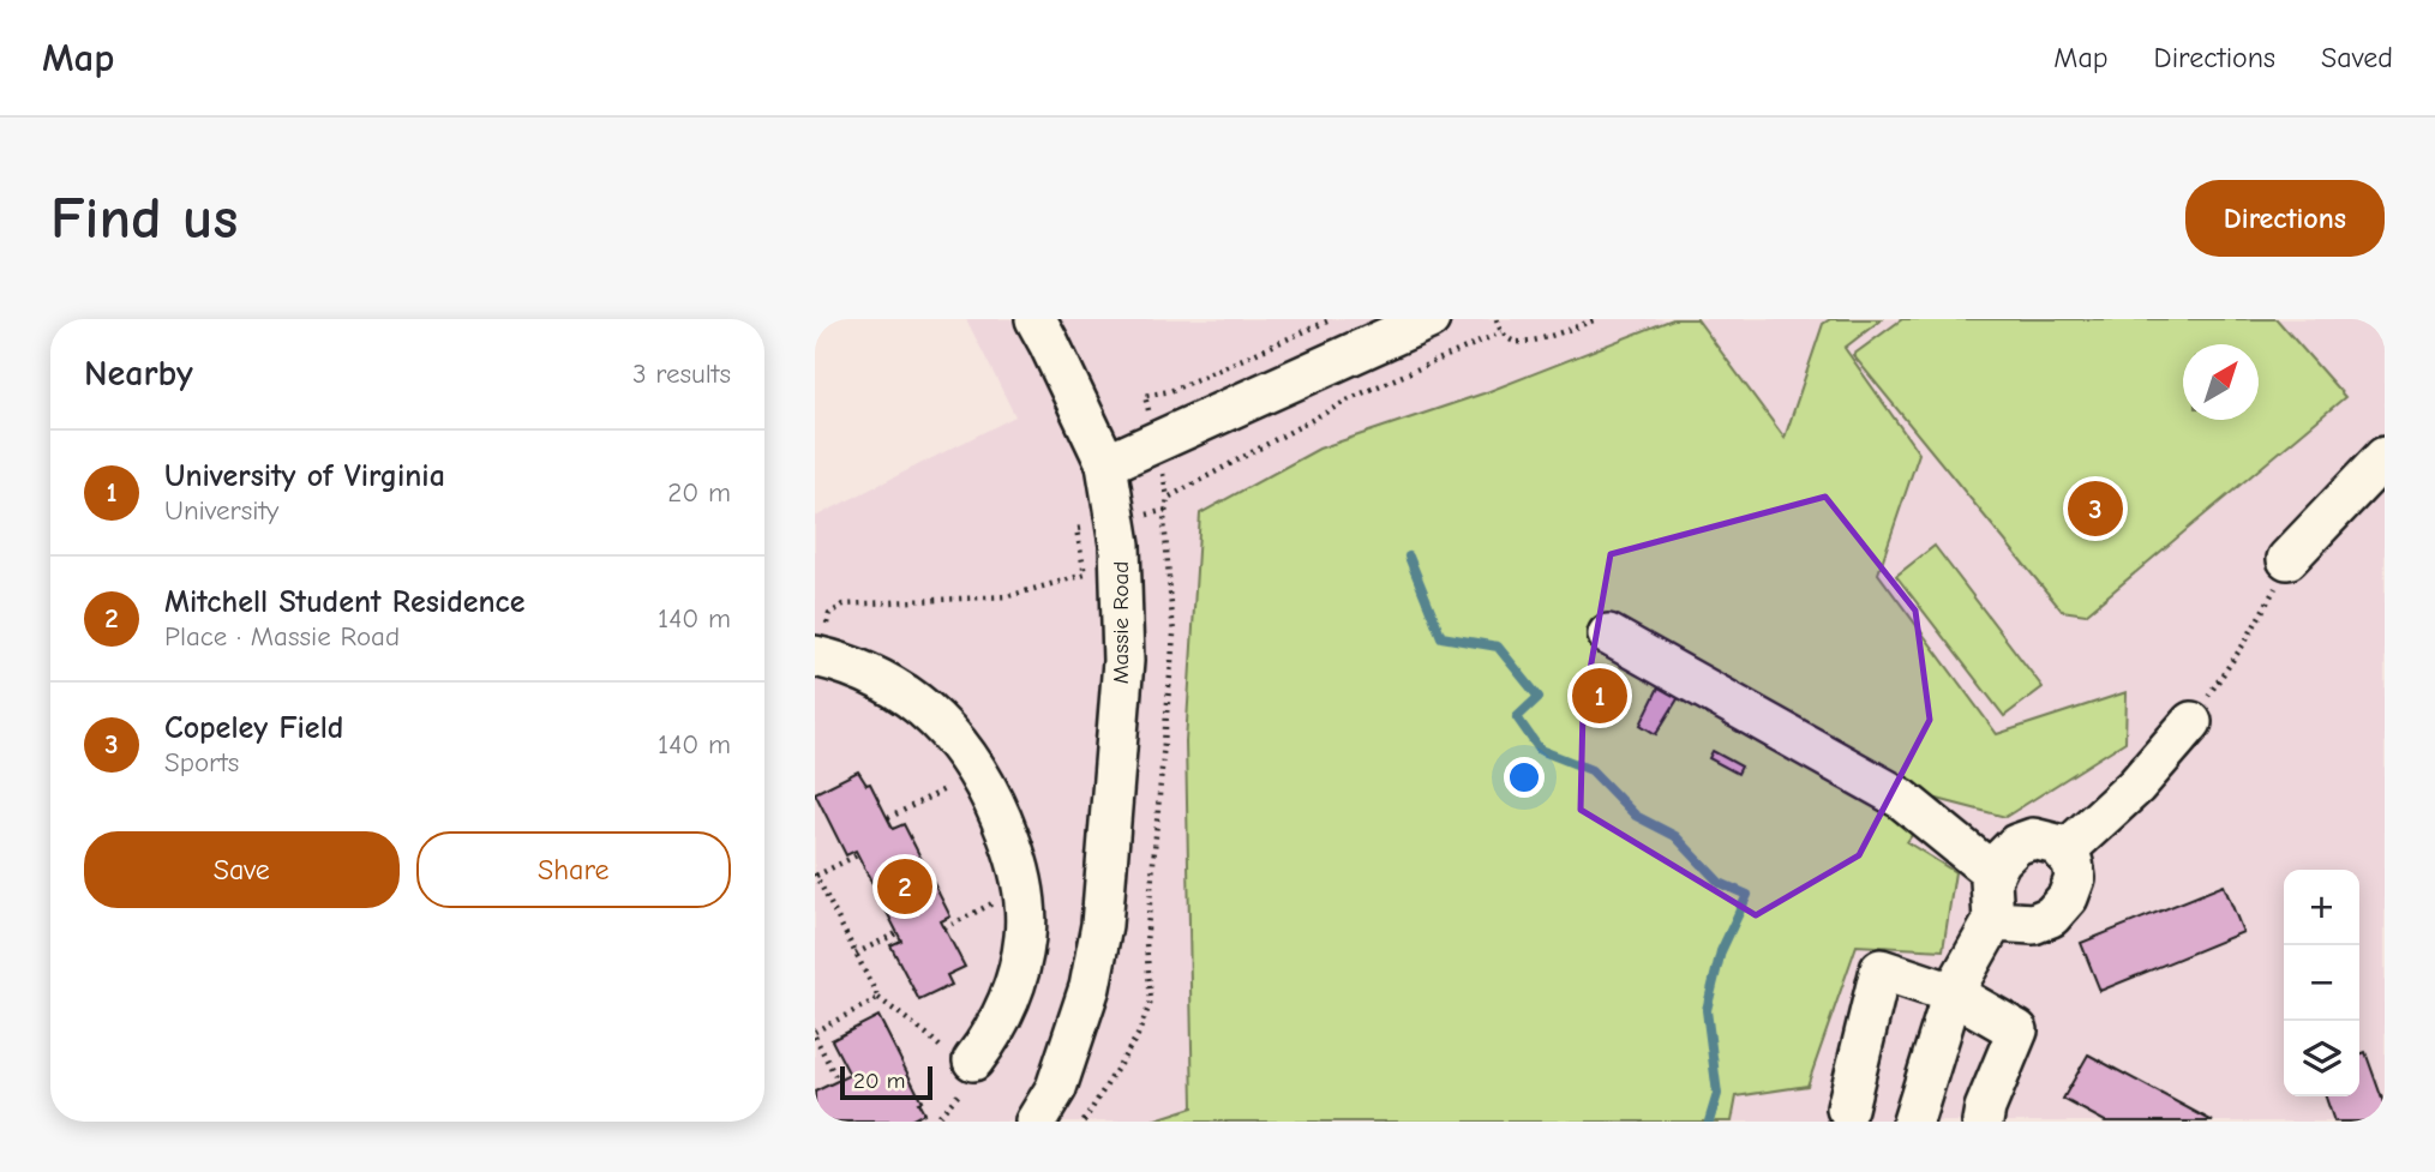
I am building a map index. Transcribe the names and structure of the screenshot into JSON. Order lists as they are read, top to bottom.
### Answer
{
  "streets": {
    "street": ["Massie Road"]
  },
  "scale_bar": "20 m",
  "north": "top right",
  "page": {
    "header": "Map",
    "nav": ["Map", "Directions", "Saved"],
    "buttons": [
      "Directions",
      ["Save", "Share"]
    ],
    "title": "Find us",
    "heading": ["Nearby", "3 results"],
    "list": [
      {
        "mark": "1",
        "name": "University of Virginia",
        "note": "University",
        "value": "20 m"
      },
      {
        "mark": "2",
        "name": "Mitchell Student Residence",
        "note": "Place · Massie Road",
        "value": "140 m"
      },
      {
        "mark": "3",
        "name": "Copeley Field",
        "note": "Sports",
        "value": "140 m"
      }
    ],
    "pins": ["3", "1", "2"],
    "map_buttons": ["+", "−"],
    "scale": "20 m"
  }
}
